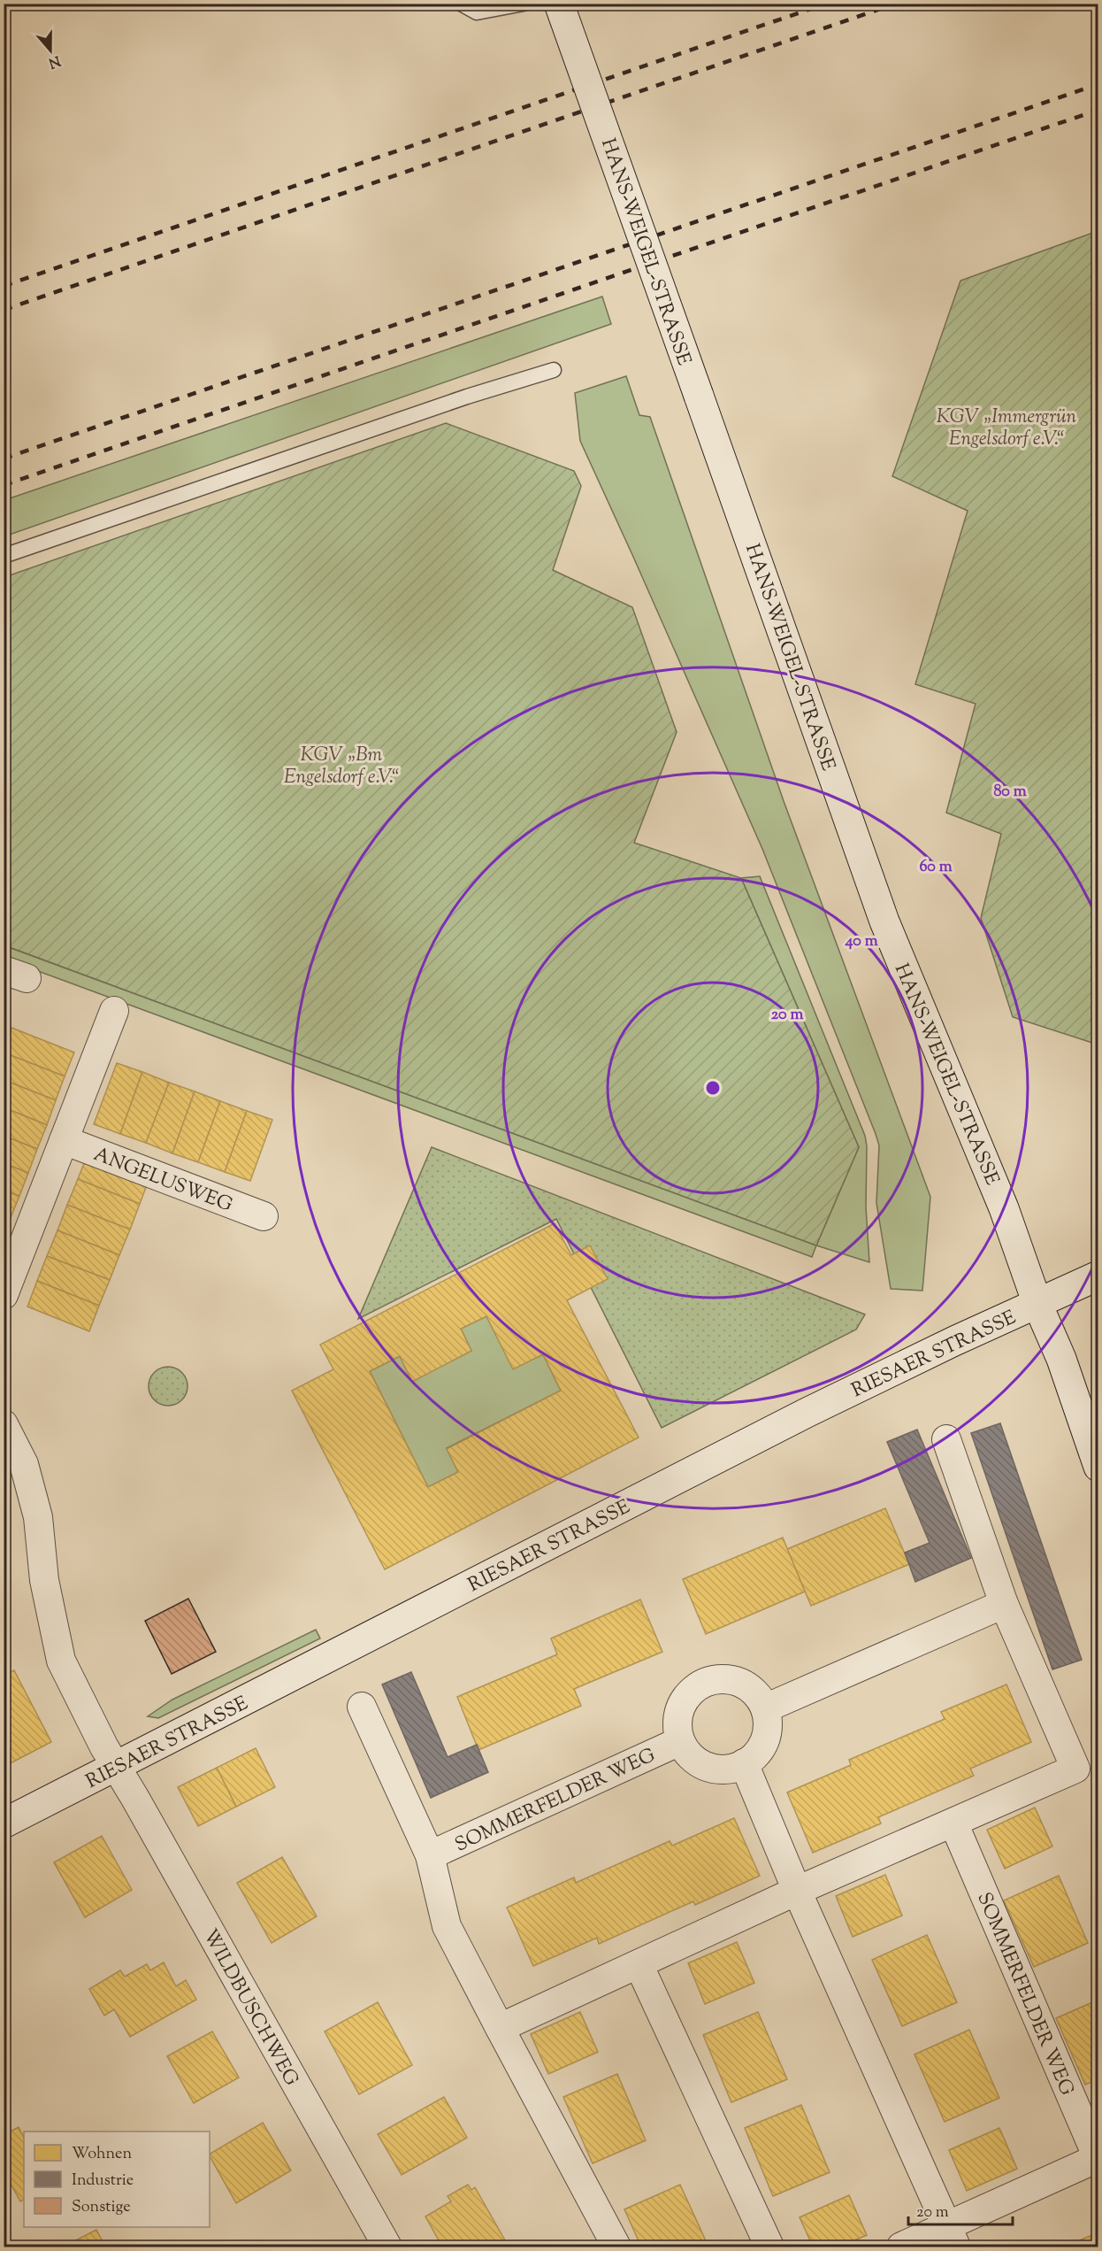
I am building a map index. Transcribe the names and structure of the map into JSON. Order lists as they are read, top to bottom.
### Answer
{
  "streets": {
    "main road": ["HANS-WEIGEL-STRASSE", "RIESAER STRASSE"],
    "street": ["ANGELUSWEG", "SOMMERFELDER WEG", "WILDBUSCHWEG"]
  },
  "crossings": [
    ["HANS-WEIGEL-STRASSE", "RIESAER STRASSE"],
    ["RIESAER STRASSE", "WILDBUSCHWEG"]
  ],
  "parks": ["KGV „Immergrün Engelsdorf e.V.“", "KGV „Bm Engelsdorf e.V.“"],
  "legend": ["Wohnen", "Industrie", "Sonstige"],
  "scale_bar": "20 m",
  "north": "bottom",
  "rings": [
    "80 m",
    "60 m",
    "40 m",
    "20 m"
  ]
}
